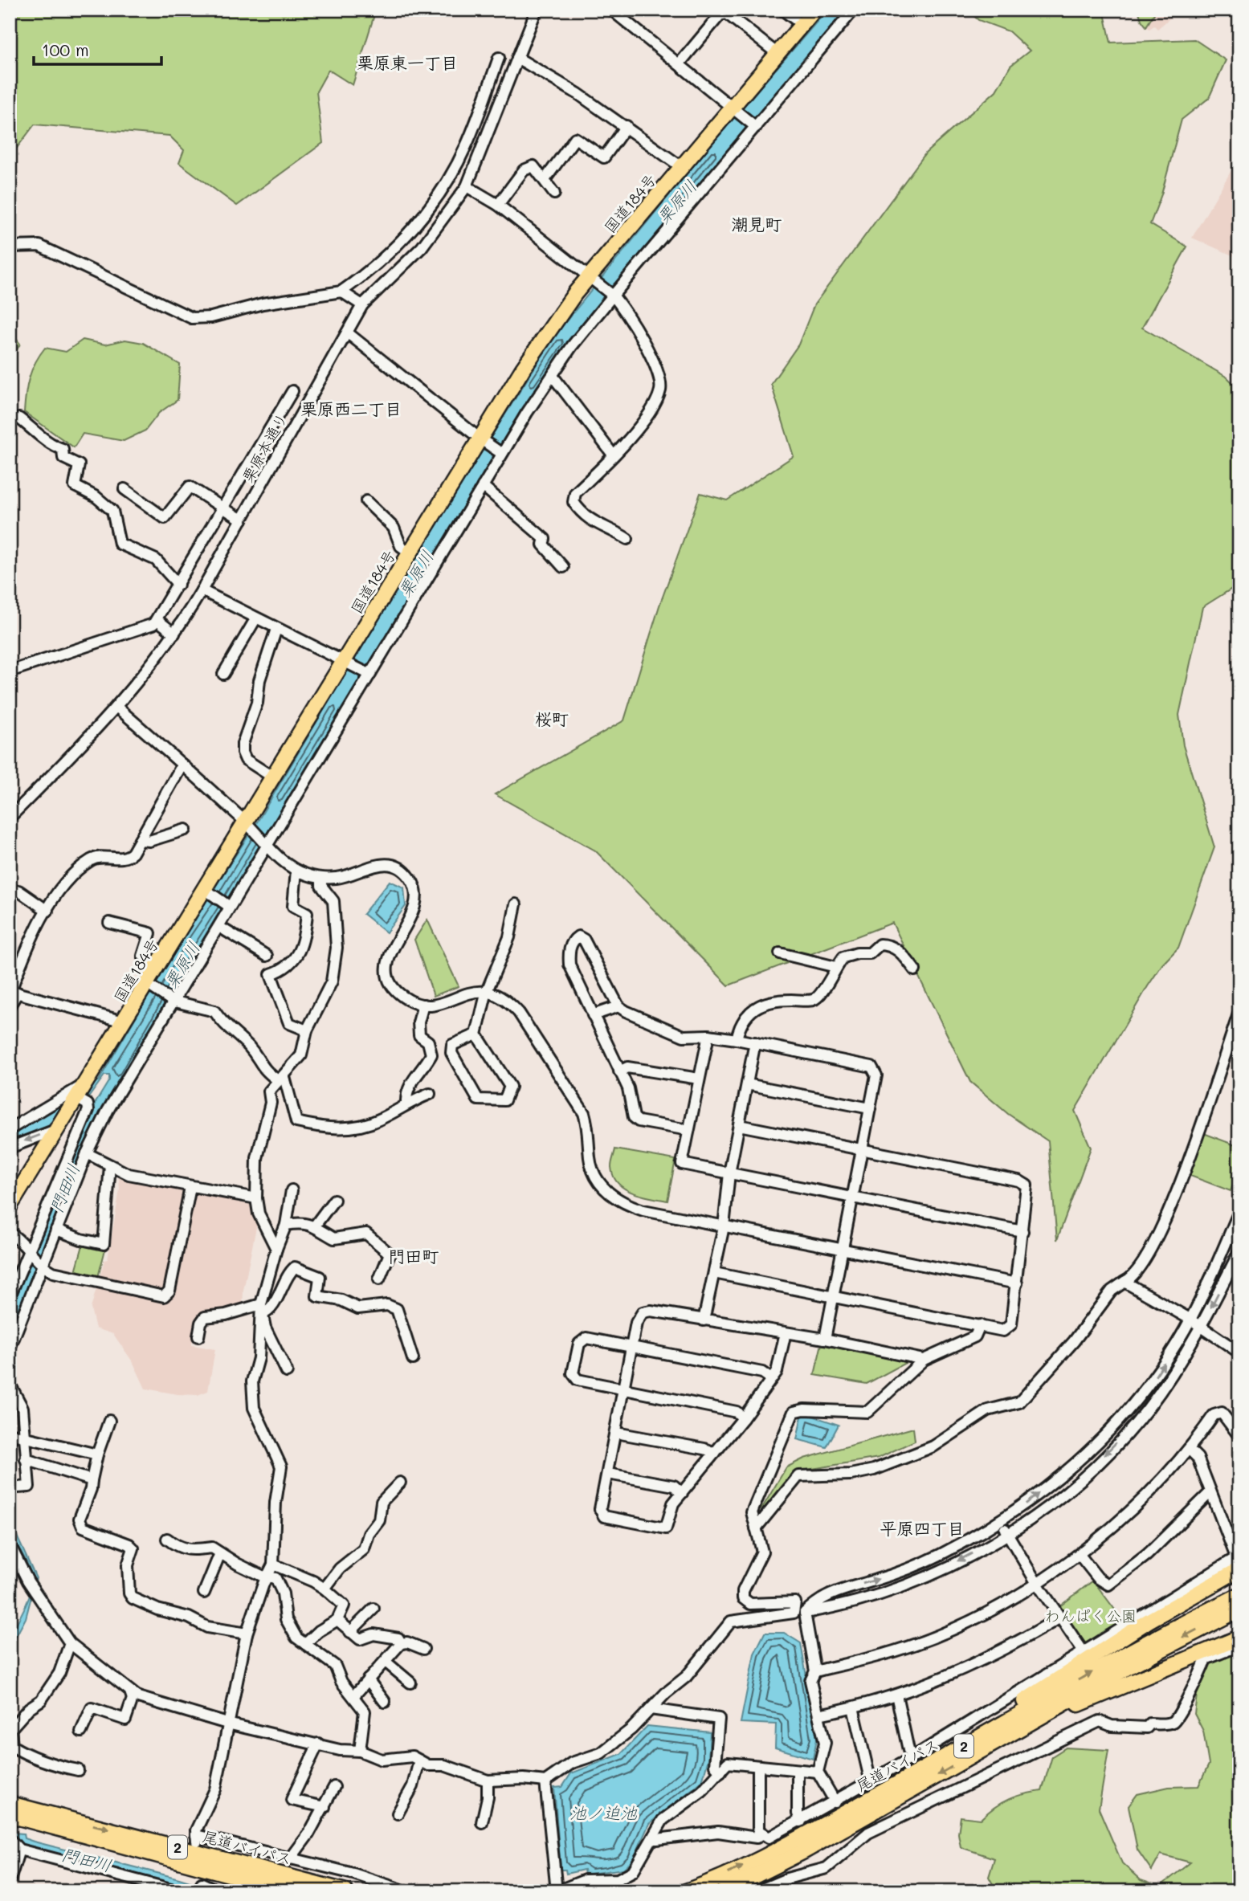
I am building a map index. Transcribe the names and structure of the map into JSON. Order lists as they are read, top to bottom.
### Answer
{
  "streets": {
    "highway": ["国道184号", "2", "尾道バイパス"],
    "street": ["栗原本通り"]
  },
  "districts": [
    "栗原東一丁目",
    "潮見町",
    "栗原西二丁目",
    "桜町",
    "門田町",
    "平原四丁目"
  ],
  "water": ["栗原川", "門田川", "池ノ迫池"],
  "parks": ["わんぱく公園"],
  "scale_bar": "100 m"
}
